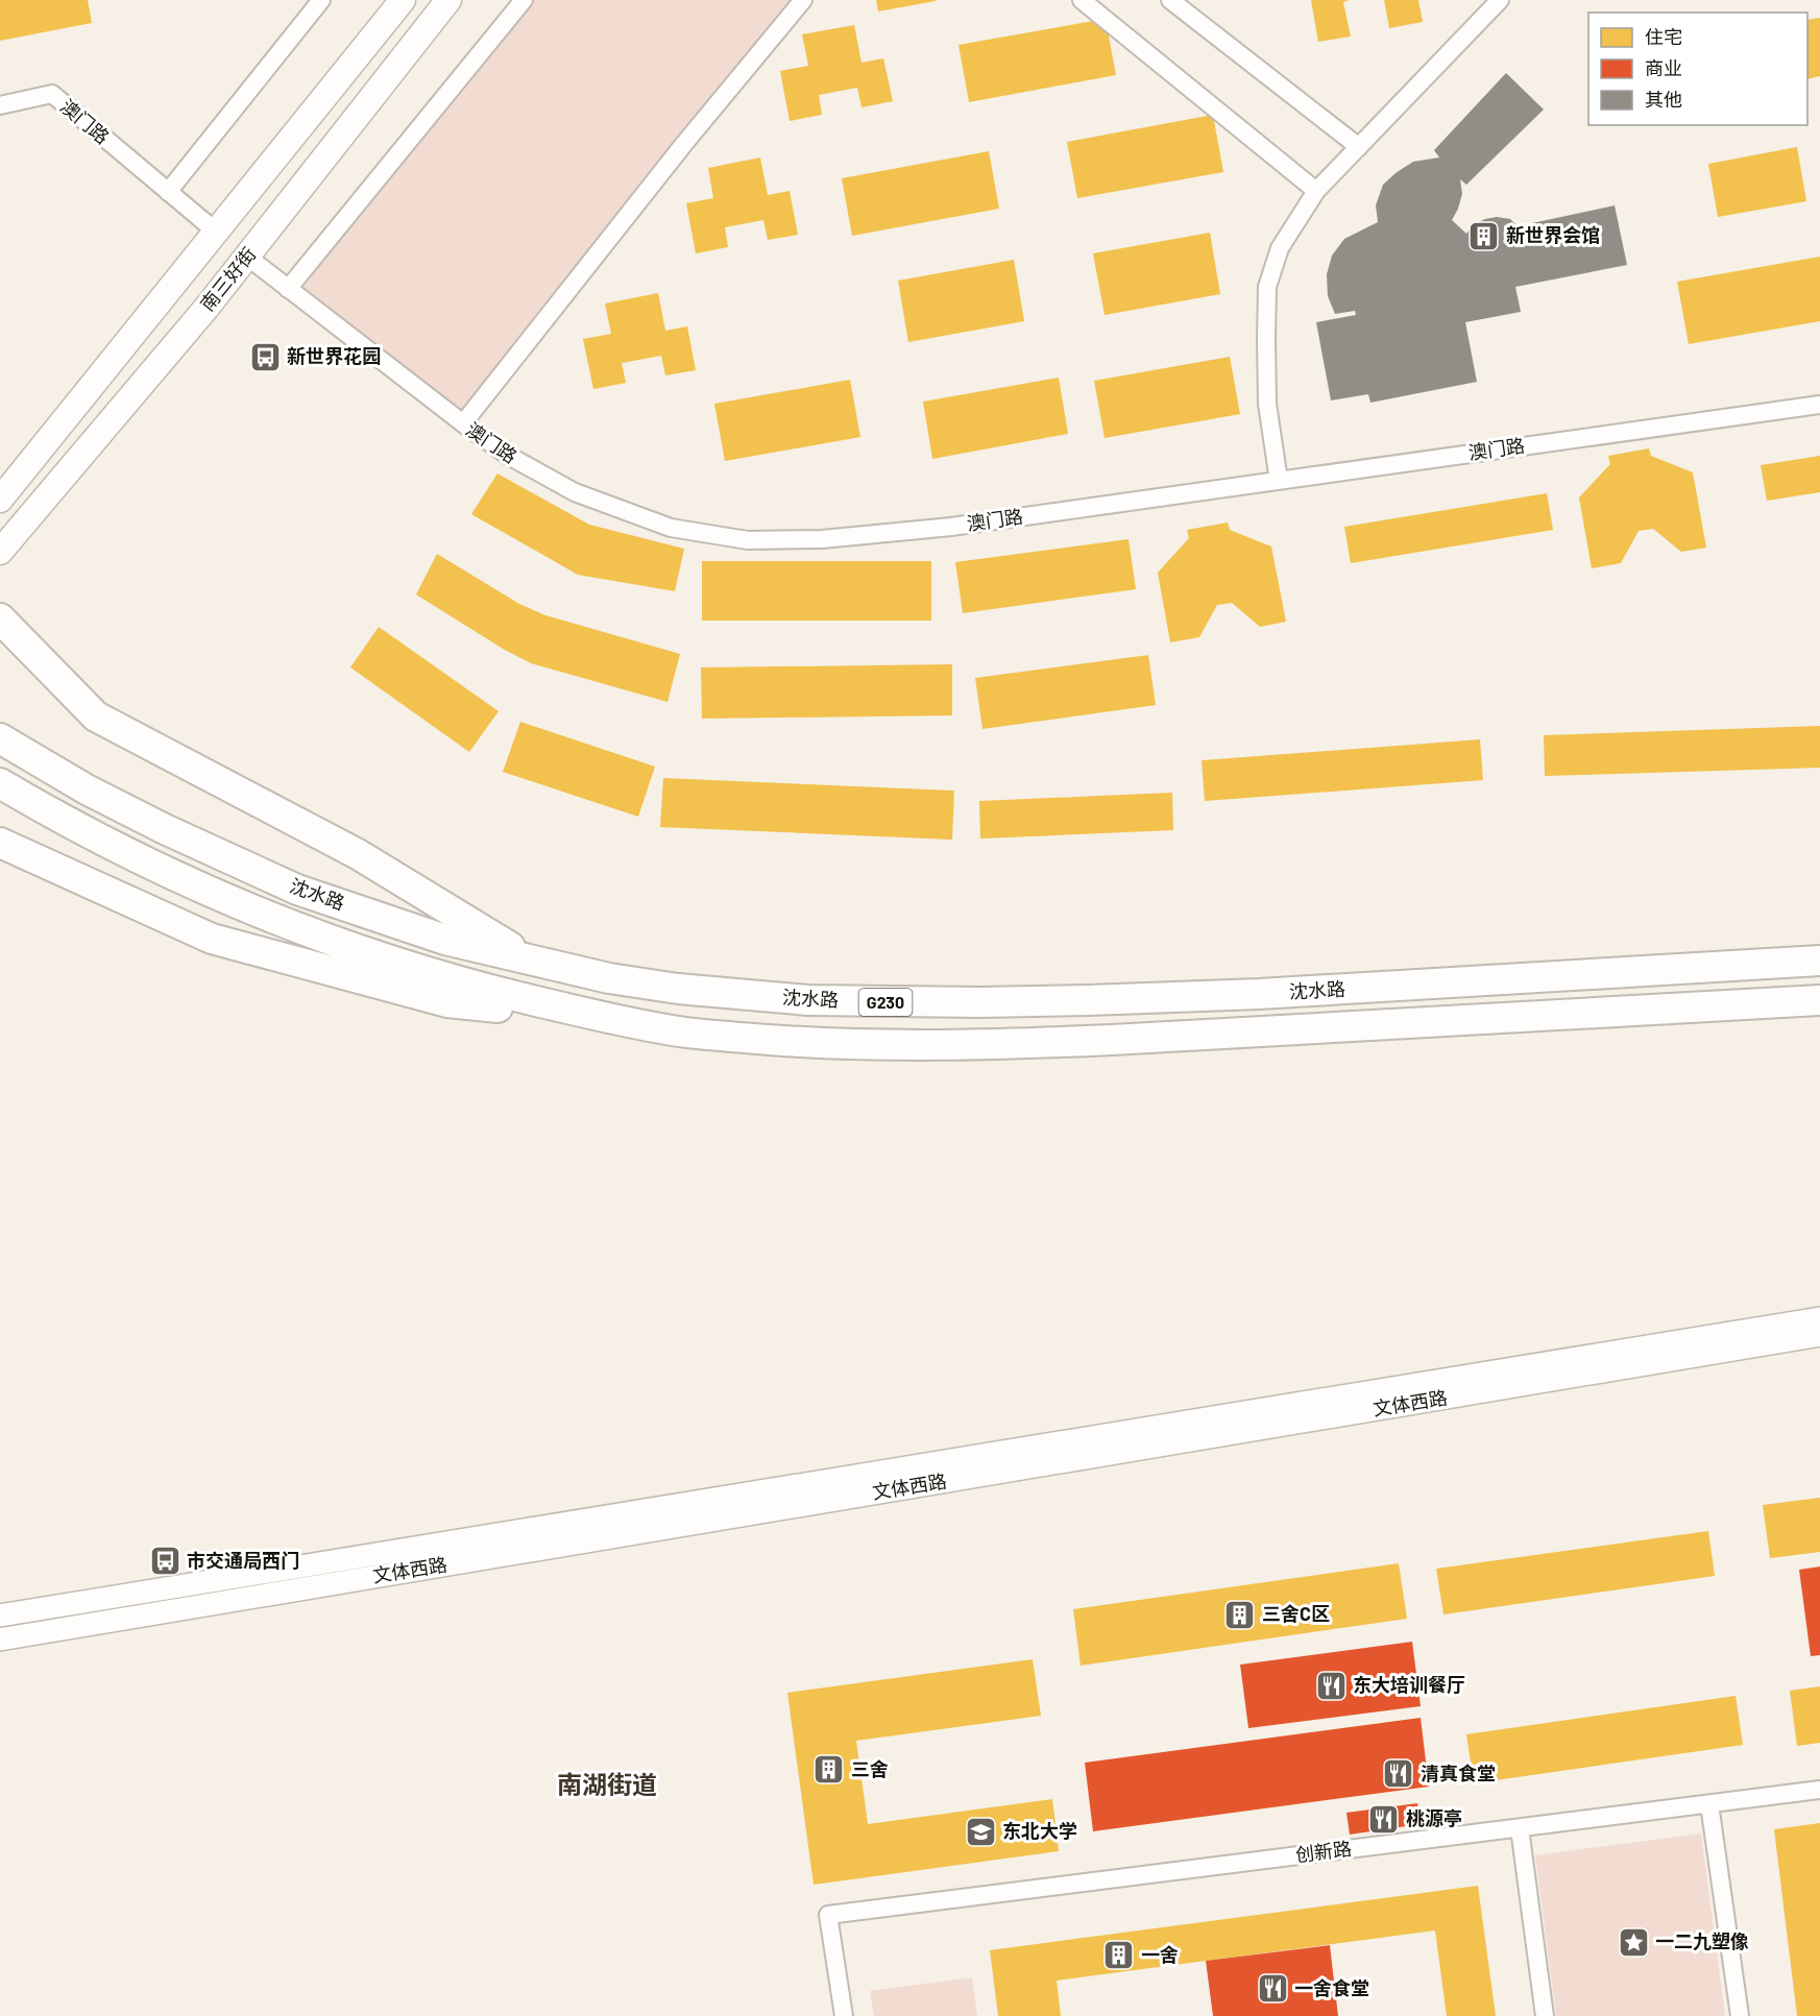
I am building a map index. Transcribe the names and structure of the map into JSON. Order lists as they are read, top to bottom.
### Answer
{
  "streets": {
    "highway": ["沈水路", "G230"],
    "main road": ["南三好街"],
    "street": ["澳门路", "文体西路", "创新路"]
  },
  "crossings": [
    ["澳门路", "南三好街"]
  ],
  "districts": ["南湖街道"],
  "places": {
    "building": [
      "新世界会馆",
      "三舍C区",
      "三舍",
      "一舍"
    ],
    "bus stop": ["新世界花园", "市交通局西门"],
    "restaurant": [
      "东大培训餐厅",
      "清真食堂",
      "桃源亭",
      "一舍食堂"
    ],
    "school or university": ["东北大学"],
    "place": ["一二九塑像"]
  },
  "legend": ["住宅", "商业", "其他"]
}
